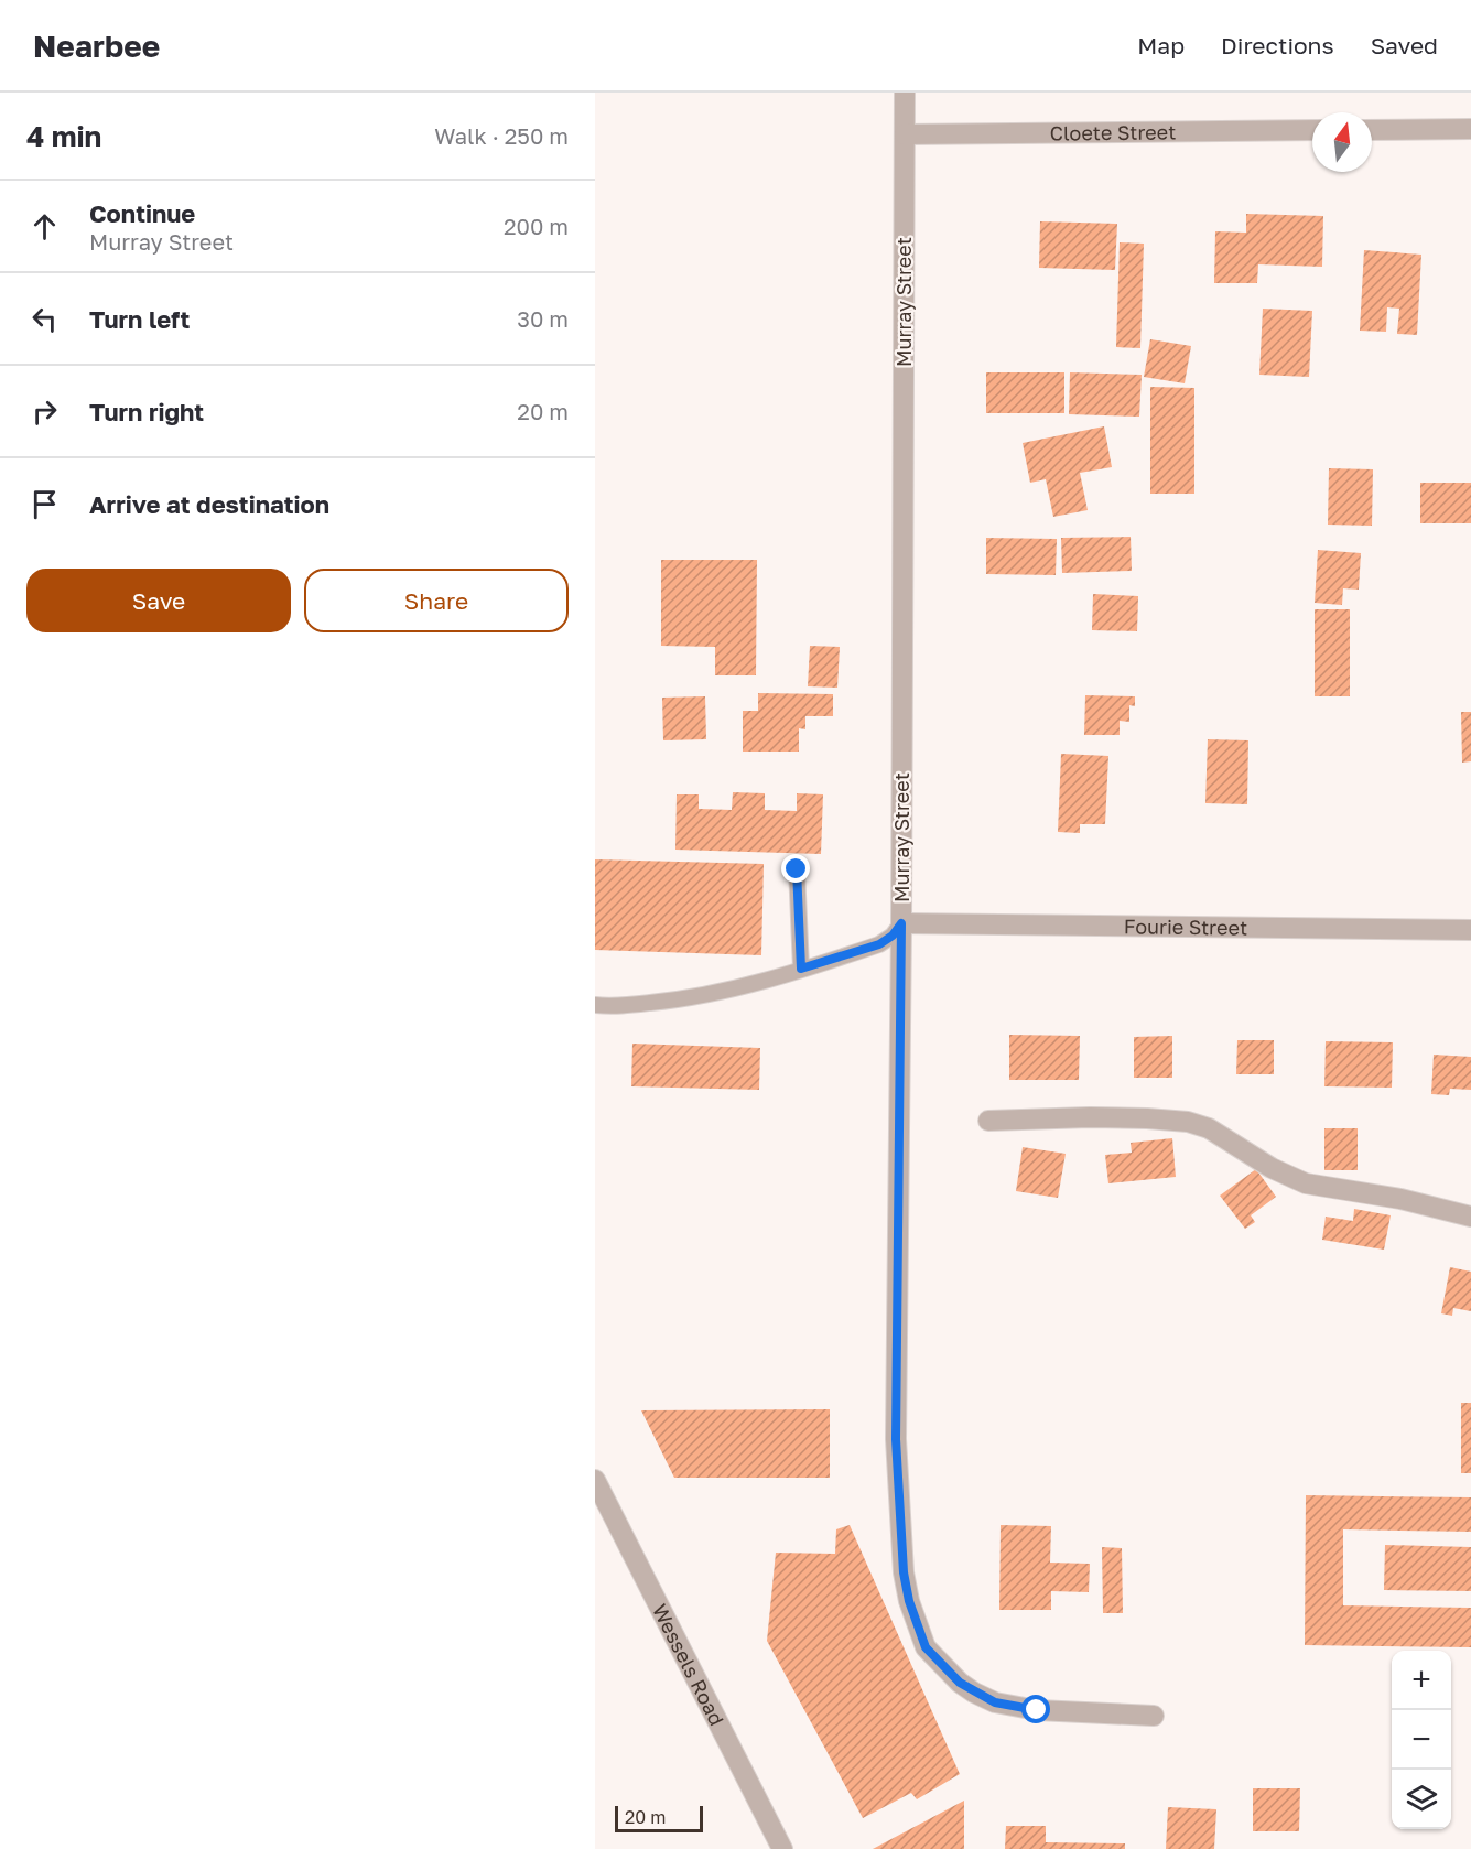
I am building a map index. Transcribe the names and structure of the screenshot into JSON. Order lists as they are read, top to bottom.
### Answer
{
  "streets": {
    "street": [
      "Cloete Street",
      "Murray Street",
      "Fourie Street",
      "Wessels Road"
    ]
  },
  "crossings": [
    ["Cloete Street", "Murray Street"],
    ["Murray Street", "Fourie Street"]
  ],
  "scale_bar": "20 m",
  "north": "top",
  "page": {
    "header": "Nearbee",
    "nav": ["Map", "Directions", "Saved"],
    "heading": ["4 min", "Walk · 250 m"],
    "list": [
      ["Continue", "Murray Street", "200 m"],
      ["Turn left", "30 m"],
      ["Turn right", "20 m"],
      "Arrive at destination"
    ],
    "buttons": ["Save", "Share"],
    "map_buttons": ["+", "−"],
    "scale": "20 m"
  }
}
